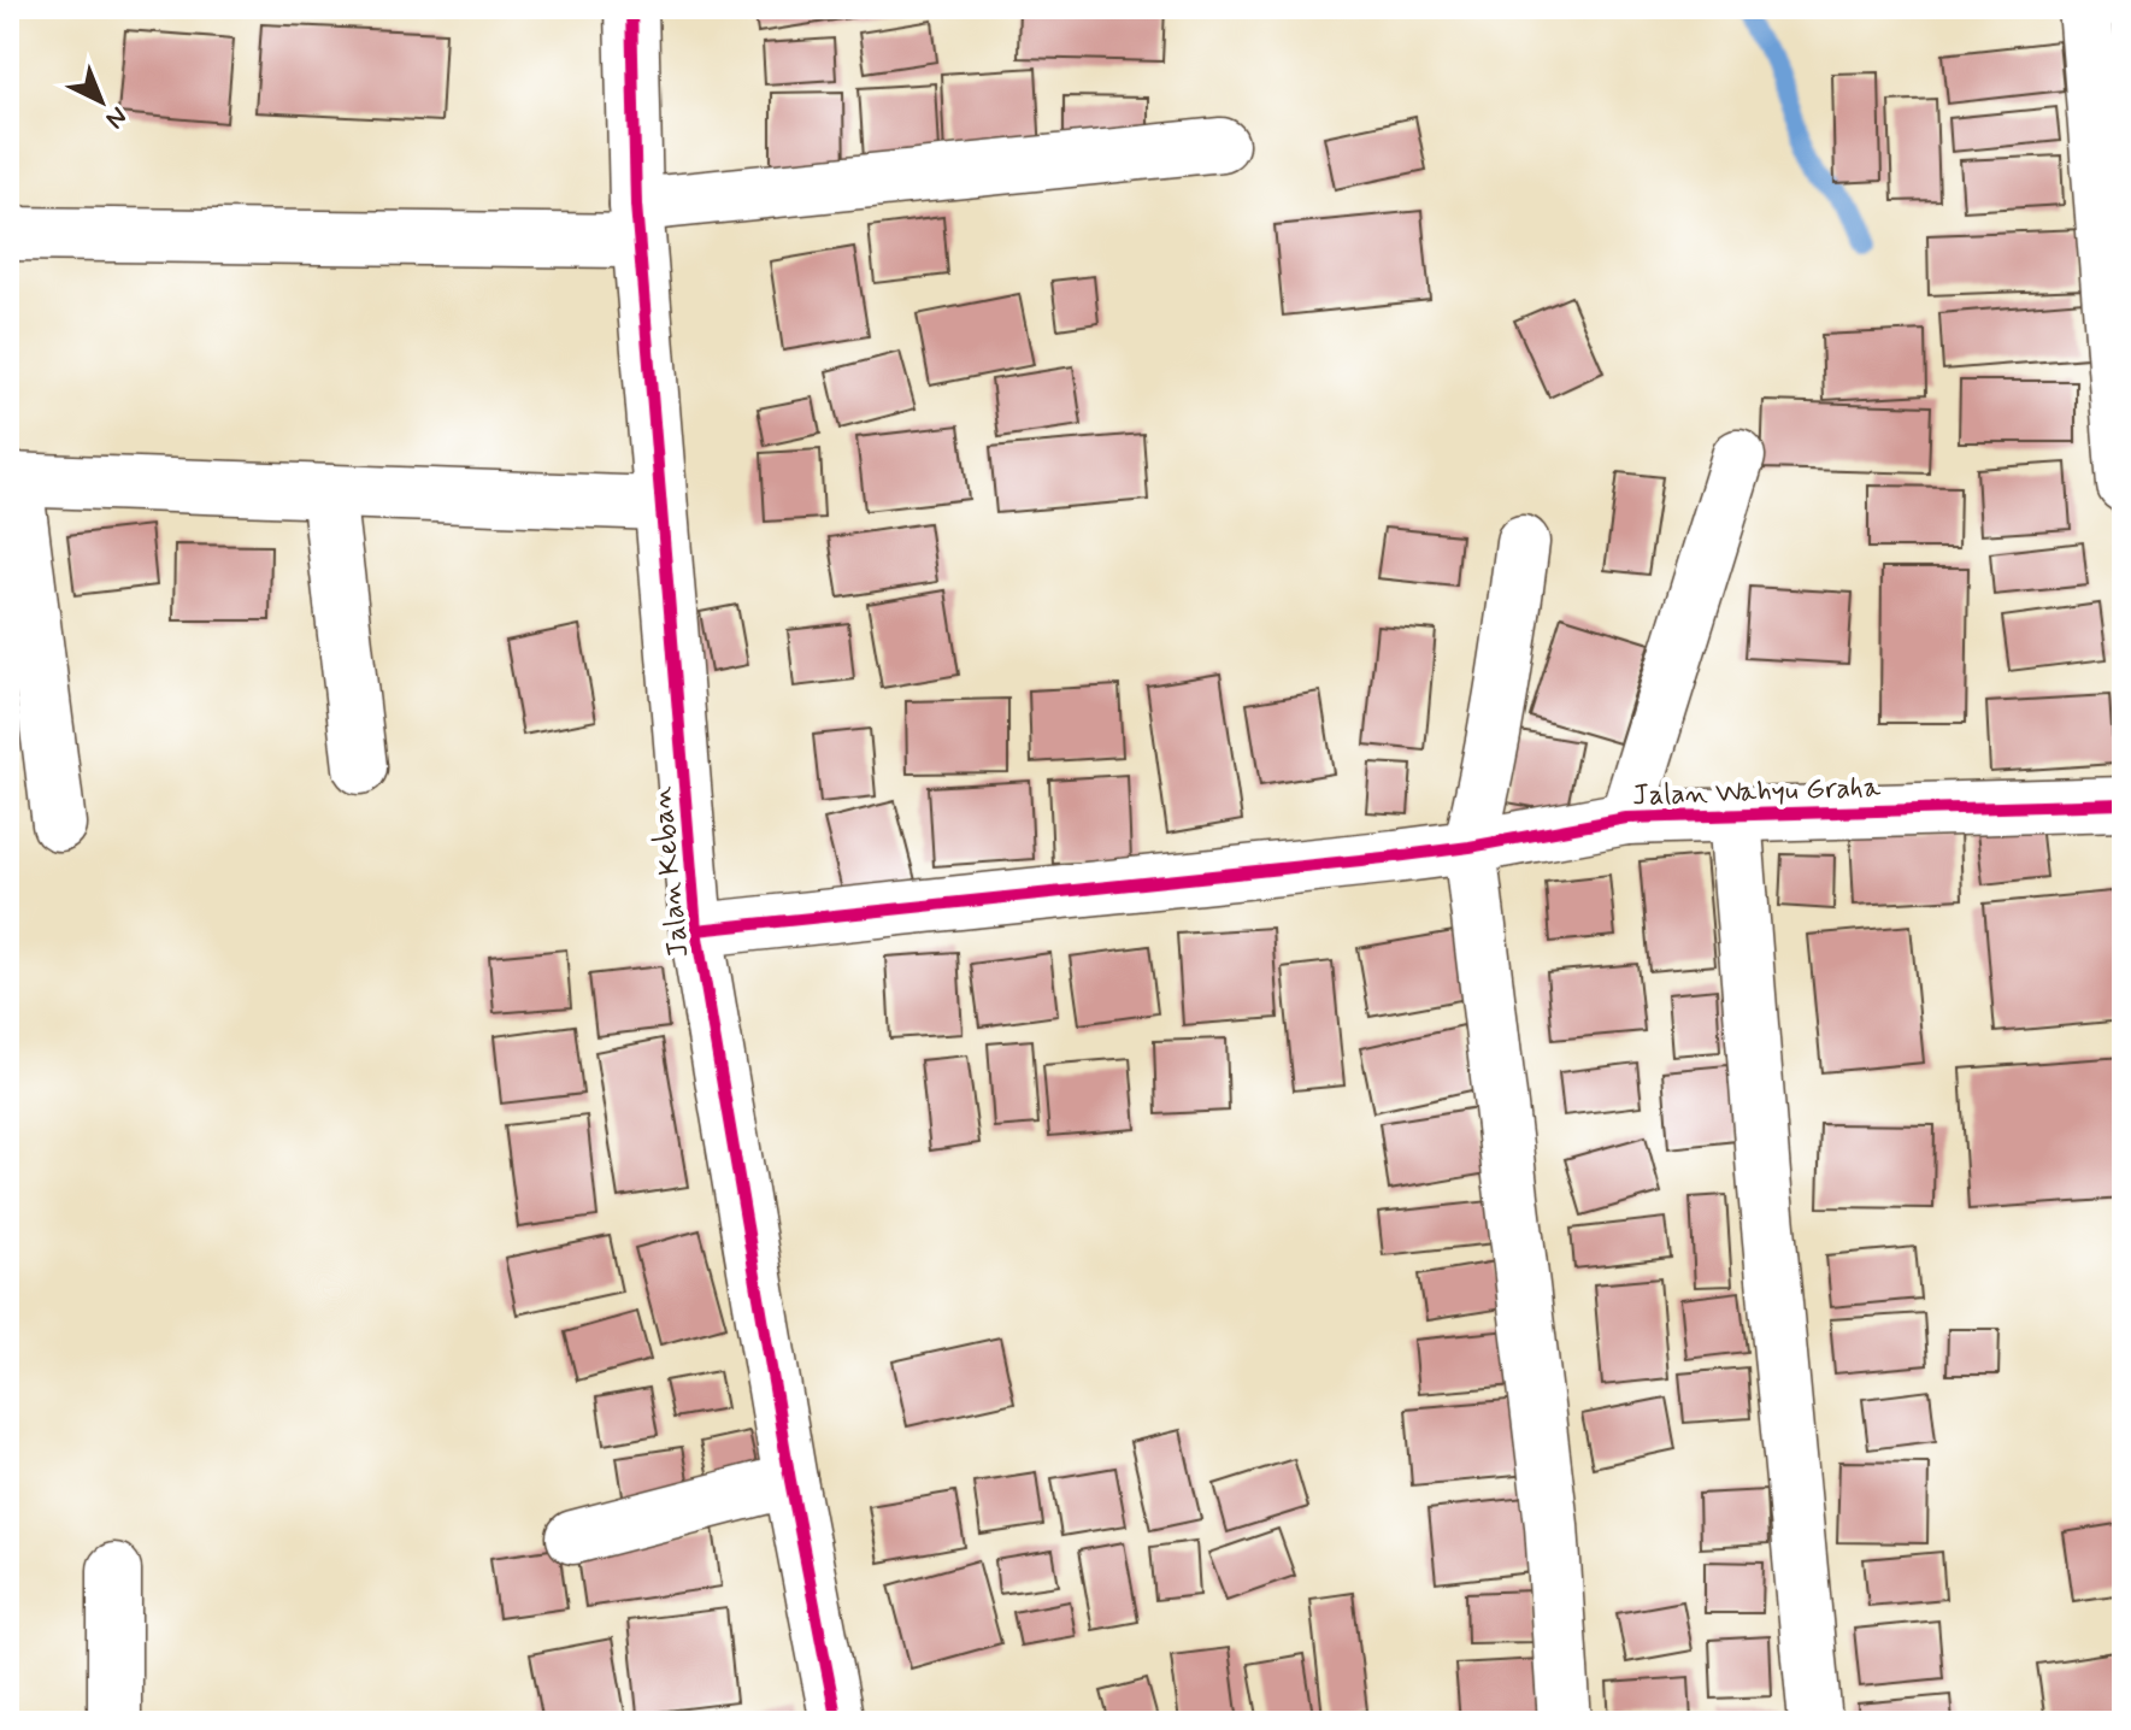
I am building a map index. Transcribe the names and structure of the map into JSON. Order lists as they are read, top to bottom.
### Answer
{
  "streets": {
    "street": ["Jalan Wahyu Graha", "Jalan Keban"]
  },
  "crossings": [
    ["Jalan Wahyu Graha", "Jalan Keban"]
  ],
  "north": "bottom right"
}
